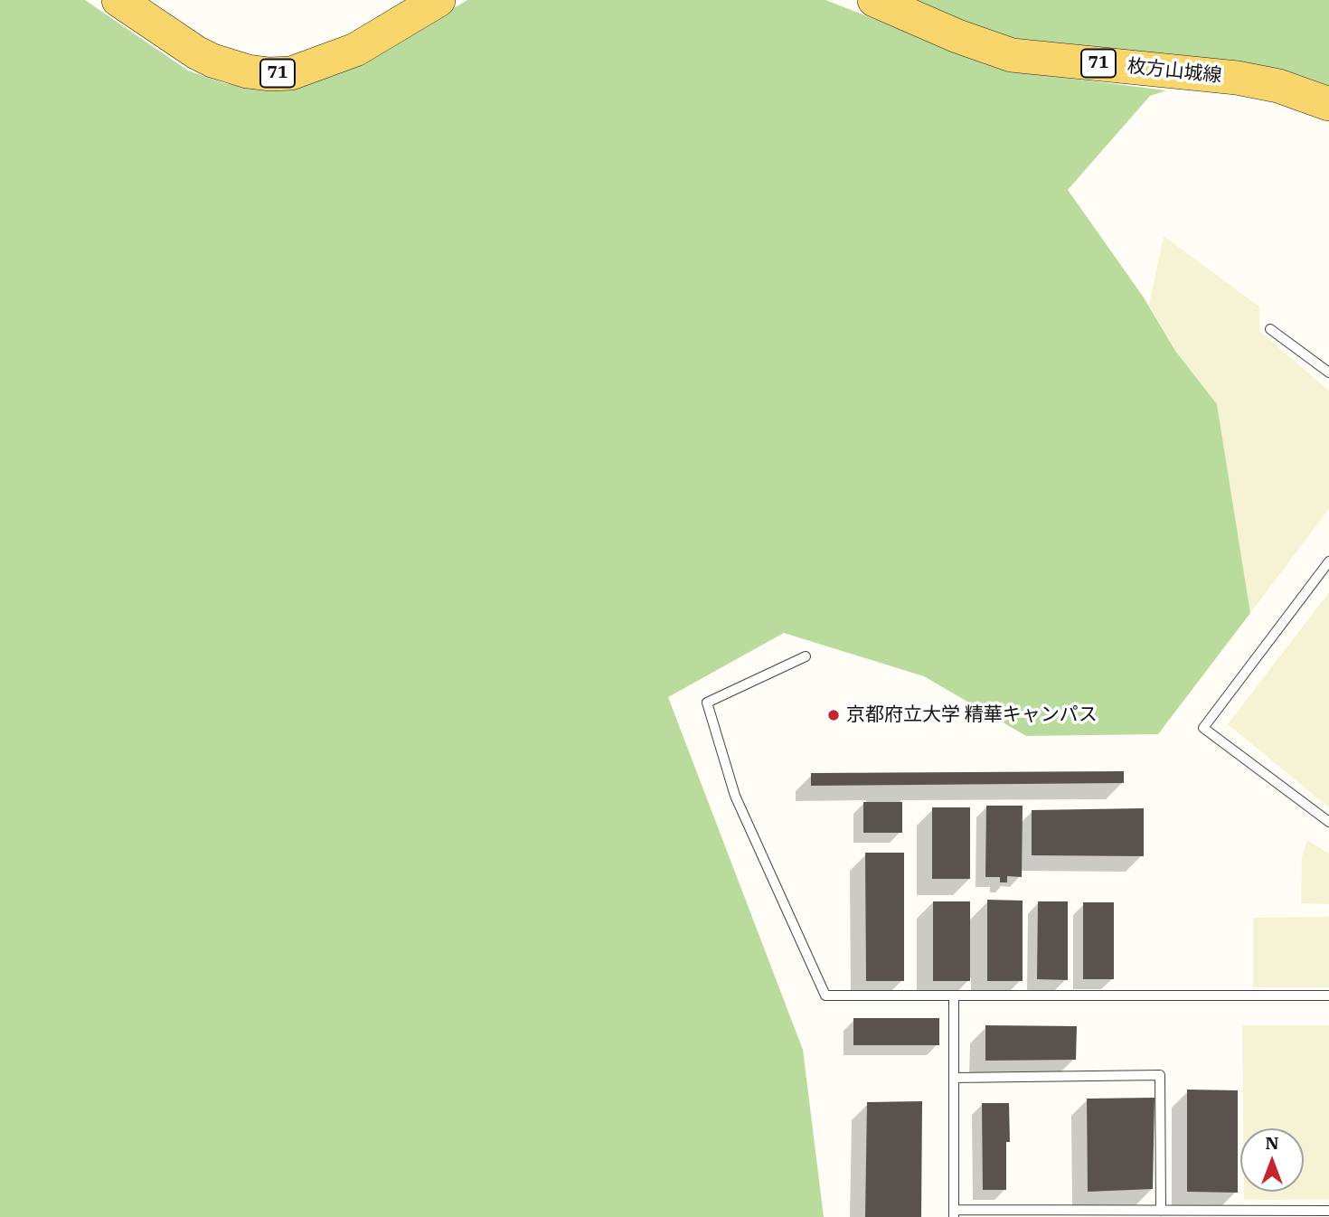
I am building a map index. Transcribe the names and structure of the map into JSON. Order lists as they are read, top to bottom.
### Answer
{
  "streets": {
    "main road": ["71", "枚方山城線"]
  },
  "places": ["京都府立大学 精華キャンパス"],
  "north": "top"
}
